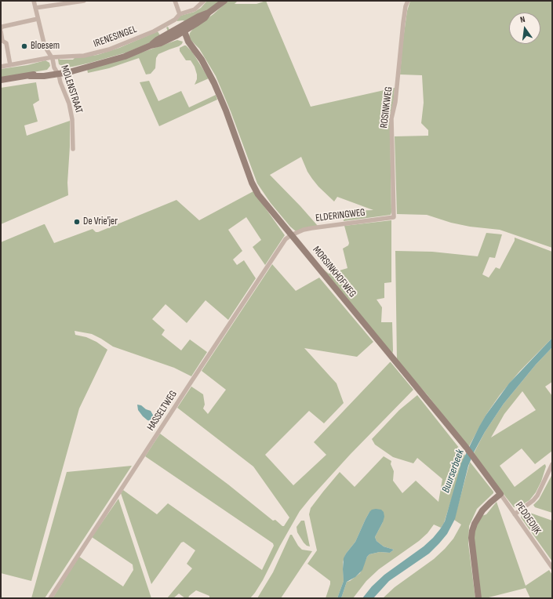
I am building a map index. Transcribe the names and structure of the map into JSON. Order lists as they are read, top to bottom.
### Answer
{
  "streets": {
    "street": [
      "IRENESINGEL",
      "MOLENSTRAAT",
      "ROSINKWEG",
      "ELDERINGWEG",
      "MORSINKHOFWEG",
      "HASSELTWEG",
      "PEDDEDIJK"
    ]
  },
  "crossings": [
    ["IRENESINGEL", "MOLENSTRAAT"],
    ["ROSINKWEG", "ELDERINGWEG"],
    ["ELDERINGWEG", "MORSINKHOFWEG"],
    ["ELDERINGWEG", "HASSELTWEG"],
    ["MORSINKHOFWEG", "HASSELTWEG"],
    ["MORSINKHOFWEG", "PEDDEDIJK"]
  ],
  "water": ["Buurserbeek"],
  "places": ["Bloesem", "De Vrie'jer"],
  "north": "top"
}
